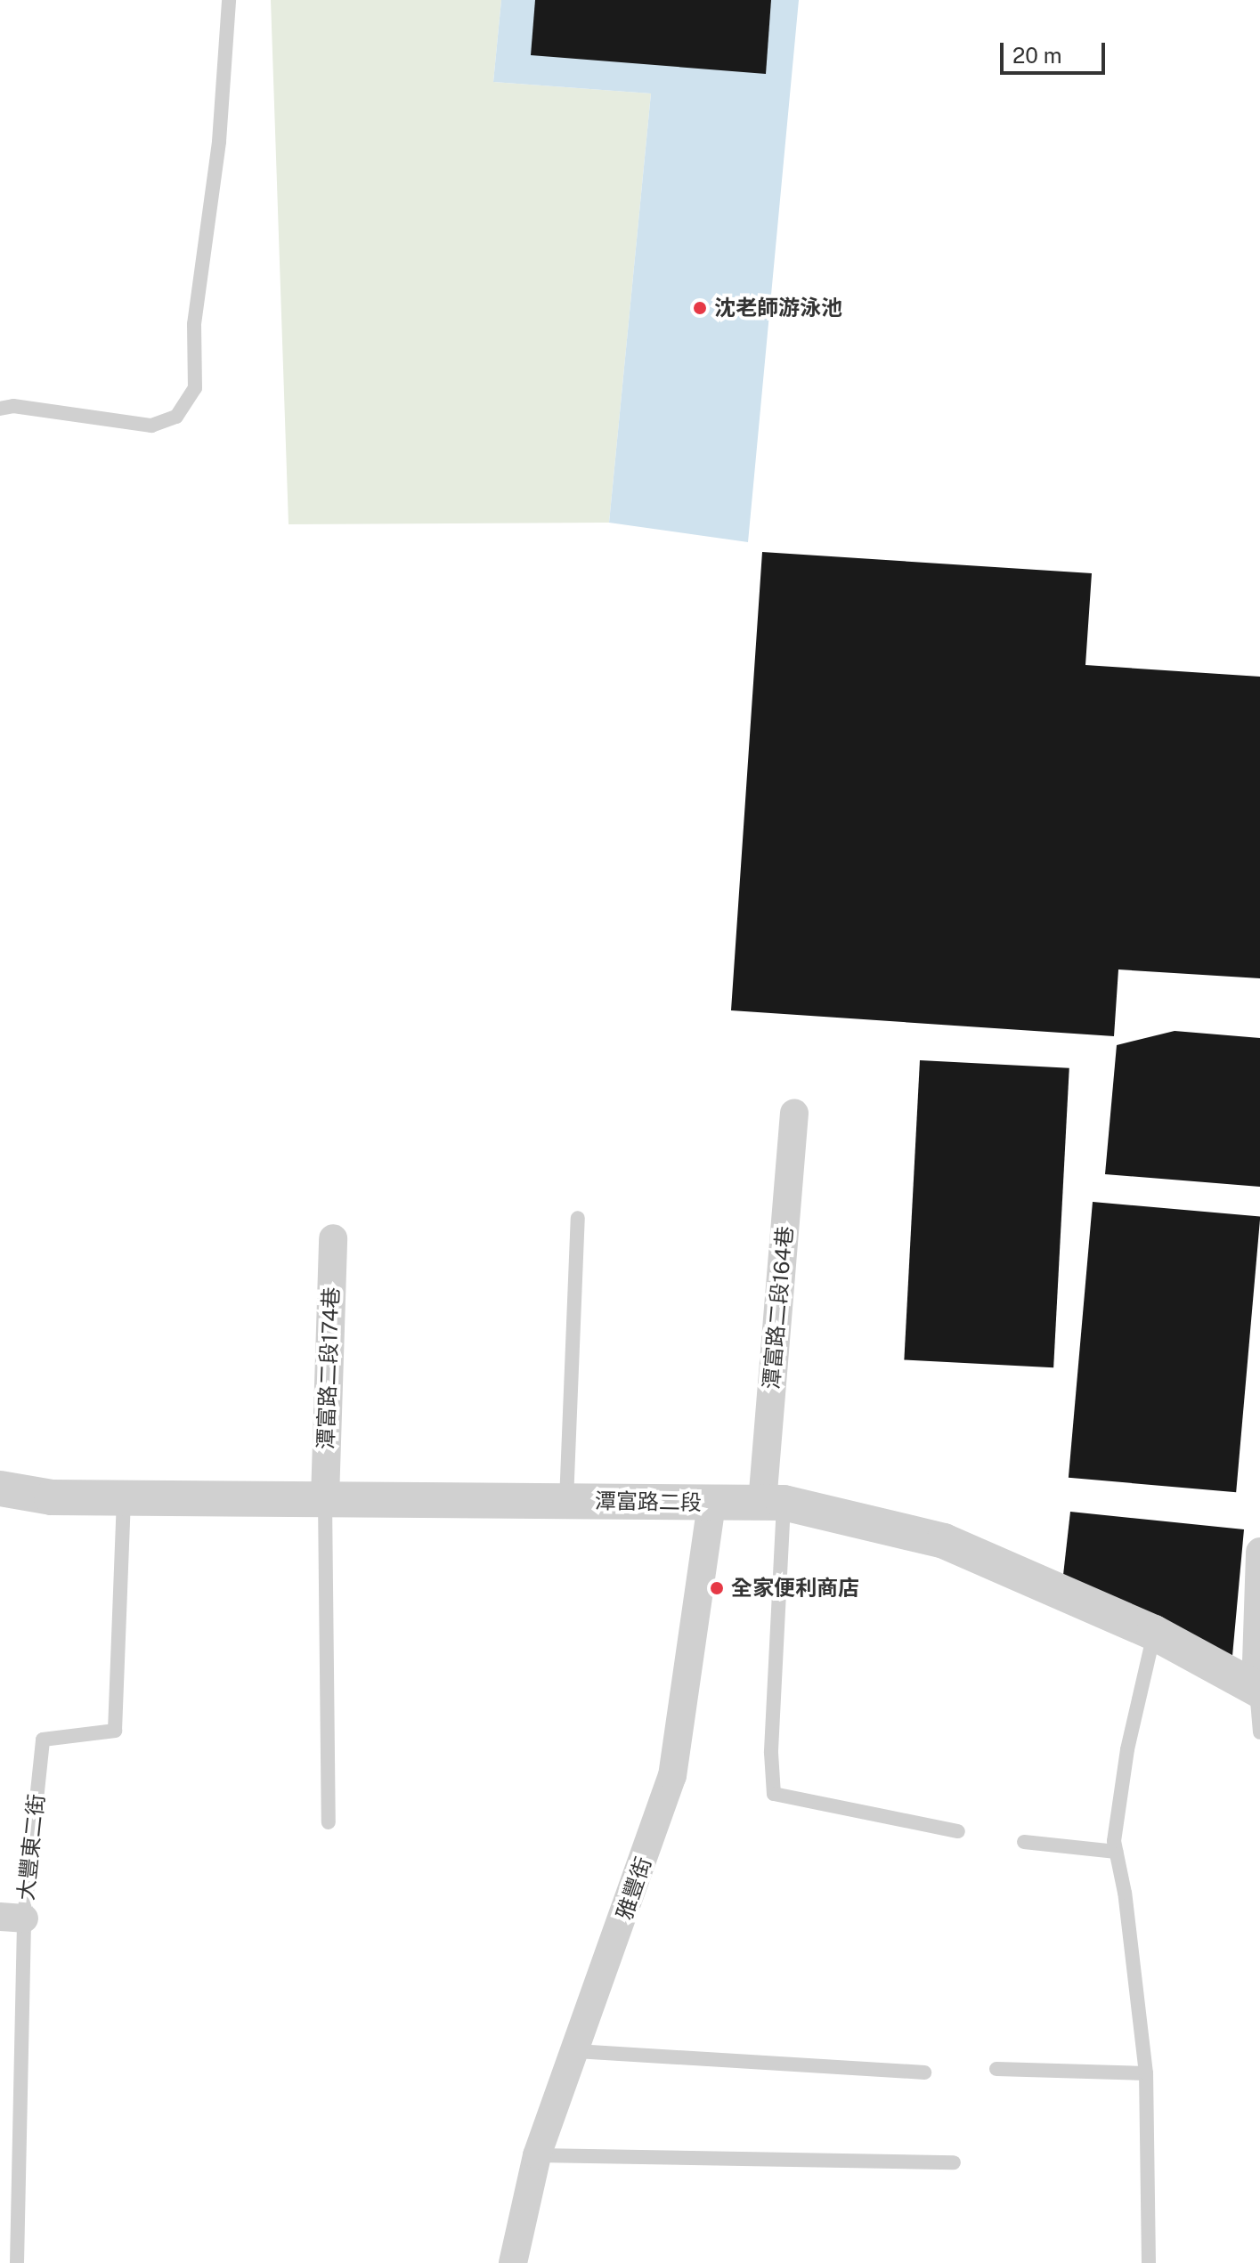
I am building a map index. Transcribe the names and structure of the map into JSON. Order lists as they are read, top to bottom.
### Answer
{
  "streets": {
    "street": [
      "潭富路二段164巷",
      "潭富路二段174巷",
      "潭富路二段",
      "雅豐街"
    ],
    "lane": ["大豐東二街"]
  },
  "crossings": [
    ["潭富路二段164巷", "潭富路二段"],
    ["潭富路二段174巷", "潭富路二段"],
    ["潭富路二段", "大豐東二街"],
    ["潭富路二段", "雅豐街"]
  ],
  "places": ["沈老師游泳池", "全家便利商店"],
  "scale_bar": "20 m"
}
